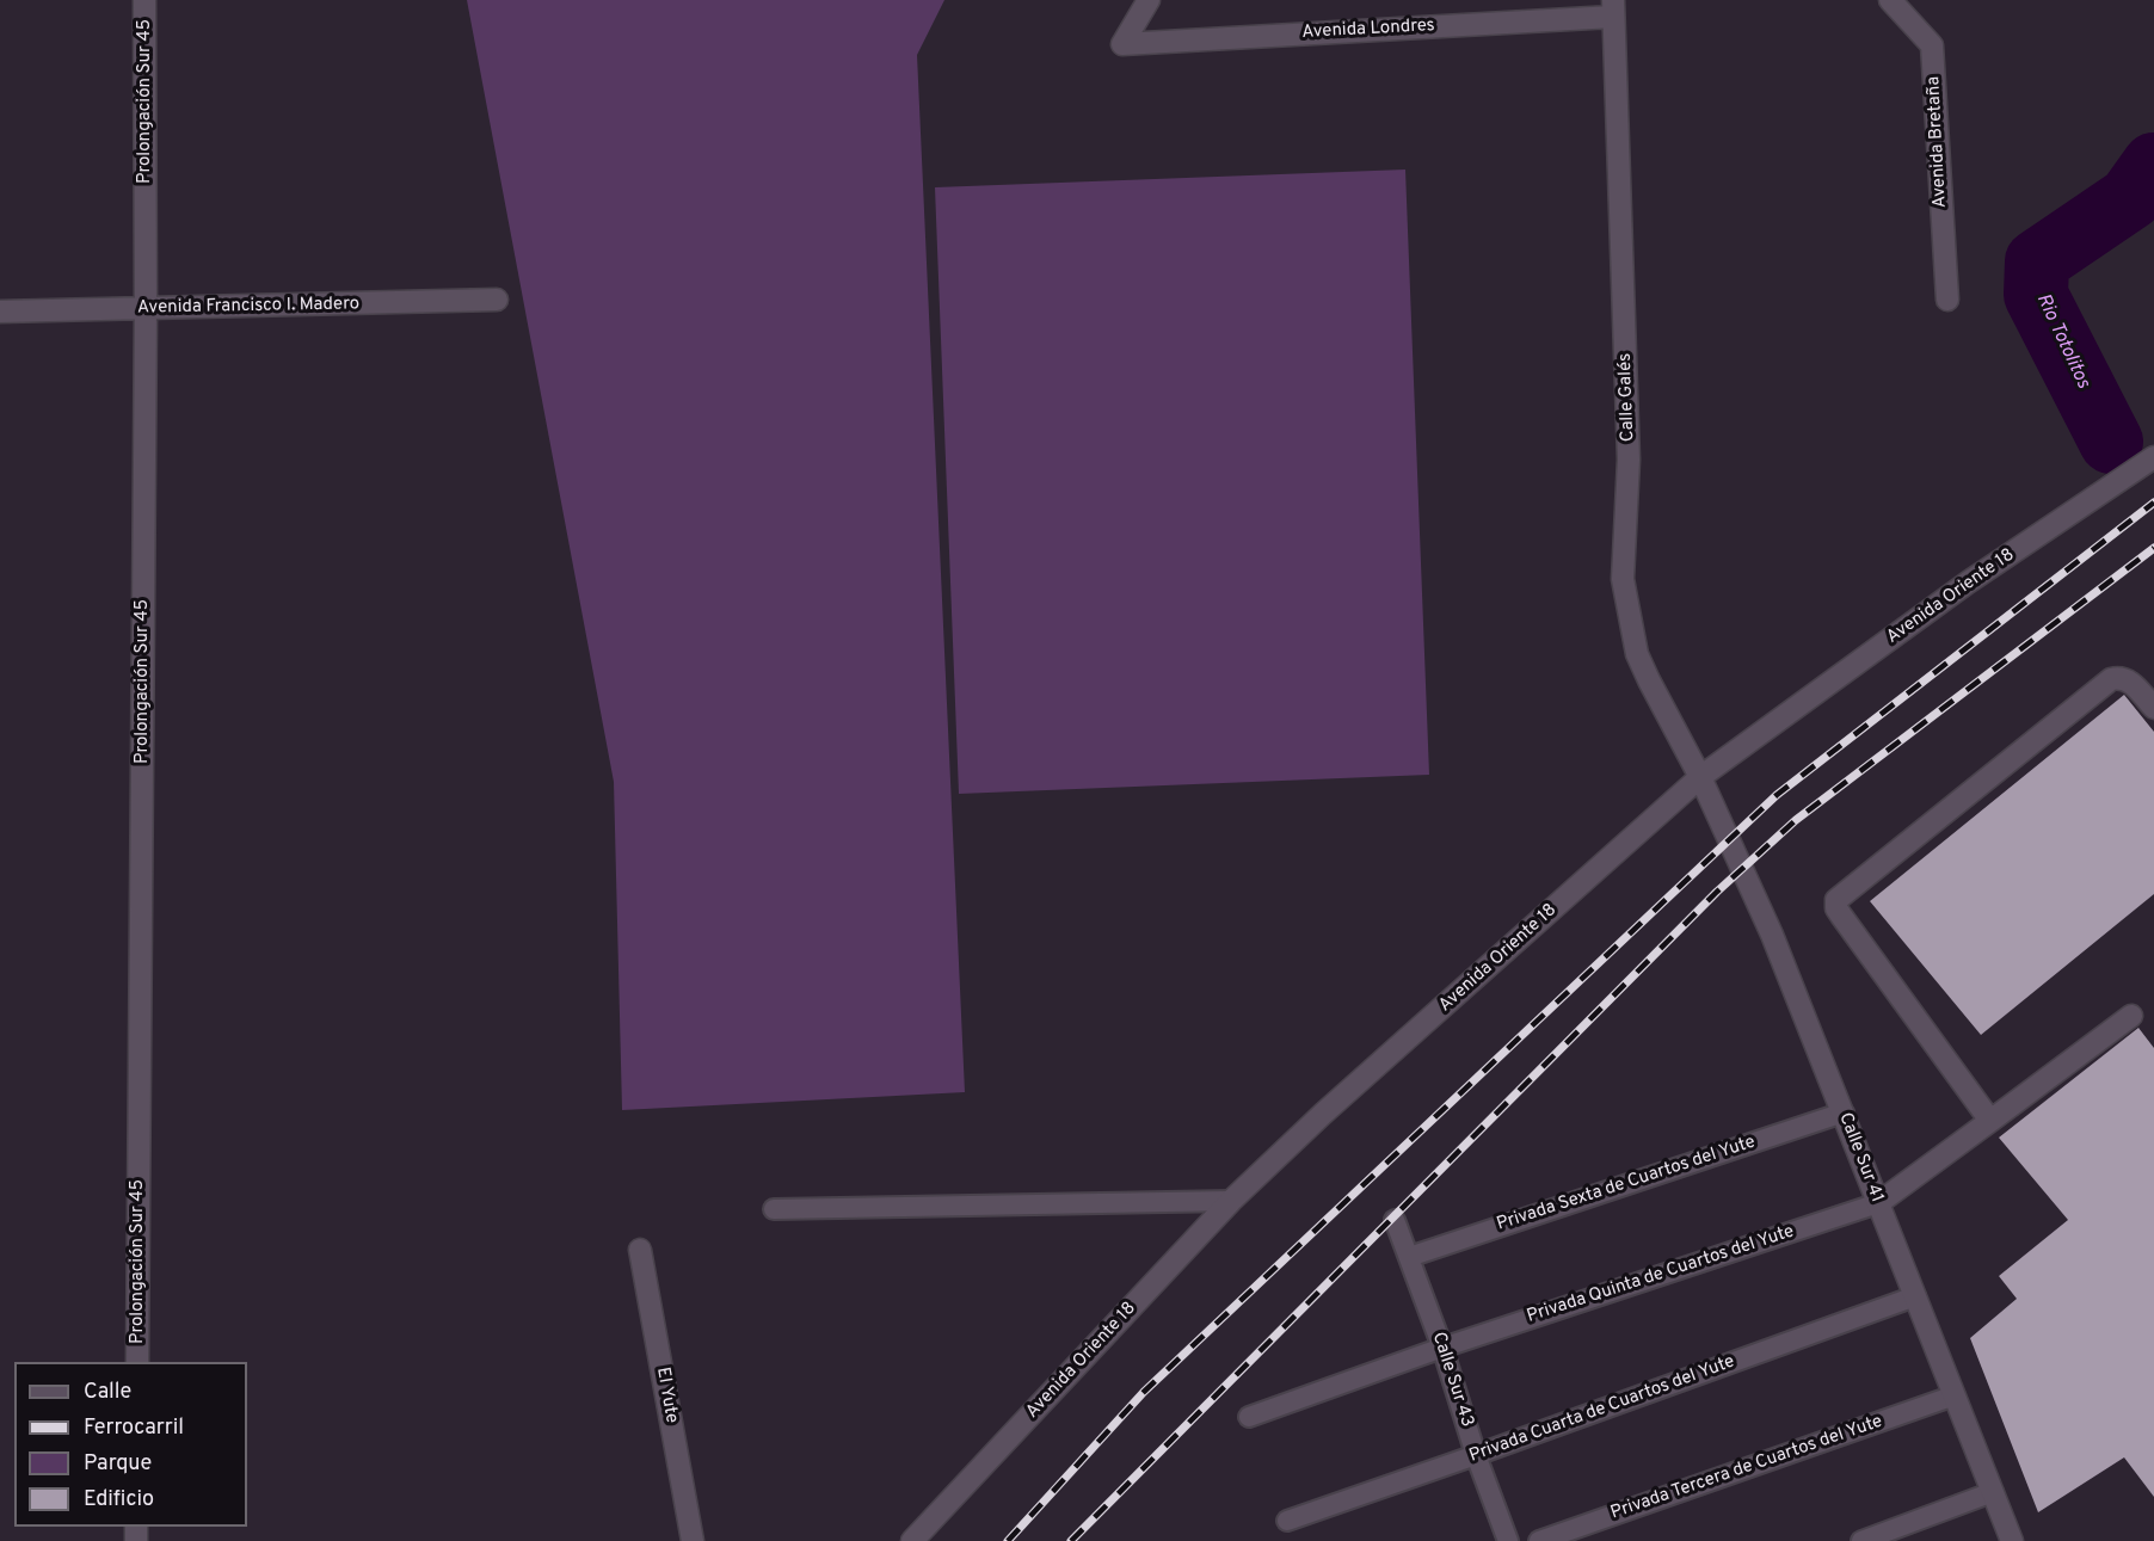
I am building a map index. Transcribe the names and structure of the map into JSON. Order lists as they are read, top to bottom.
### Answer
{
  "streets": {
    "street": [
      "Avenida Londres",
      "Prolongación Sur 45",
      "Avenida Bretaña",
      "Avenida Francisco I. Madero",
      "Calle Galés",
      "Avenida Oriente 18",
      "Calle Sur 41",
      "El Yute"
    ],
    "lane": [
      "Privada Sexta de Cuartos del Yute",
      "Privada Quinta de Cuartos del Yute",
      "Calle Sur 43",
      "Privada Cuarta de Cuartos del Yute",
      "Privada Tercera de Cuartos del Yute"
    ]
  },
  "crossings": [
    ["Avenida Londres", "Calle Galés"],
    ["Prolongación Sur 45", "Avenida Francisco I. Madero"],
    ["Calle Galés", "Avenida Oriente 18"],
    ["Calle Galés", "Calle Sur 41"],
    ["Avenida Oriente 18", "Calle Sur 41"],
    ["Calle Sur 41", "Privada Sexta de Cuartos del Yute"],
    ["Calle Sur 41", "Privada Quinta de Cuartos del Yute"],
    ["Calle Sur 41", "Privada Cuarta de Cuartos del Yute"],
    ["Calle Sur 41", "Privada Tercera de Cuartos del Yute"],
    ["Privada Sexta de Cuartos del Yute", "Calle Sur 43"],
    ["Privada Quinta de Cuartos del Yute", "Calle Sur 43"],
    ["Calle Sur 43", "Privada Cuarta de Cuartos del Yute"]
  ],
  "water": ["Rio Totolitos"],
  "legend": [
    "Calle",
    "Ferrocarril",
    "Parque",
    "Edificio"
  ]
}
